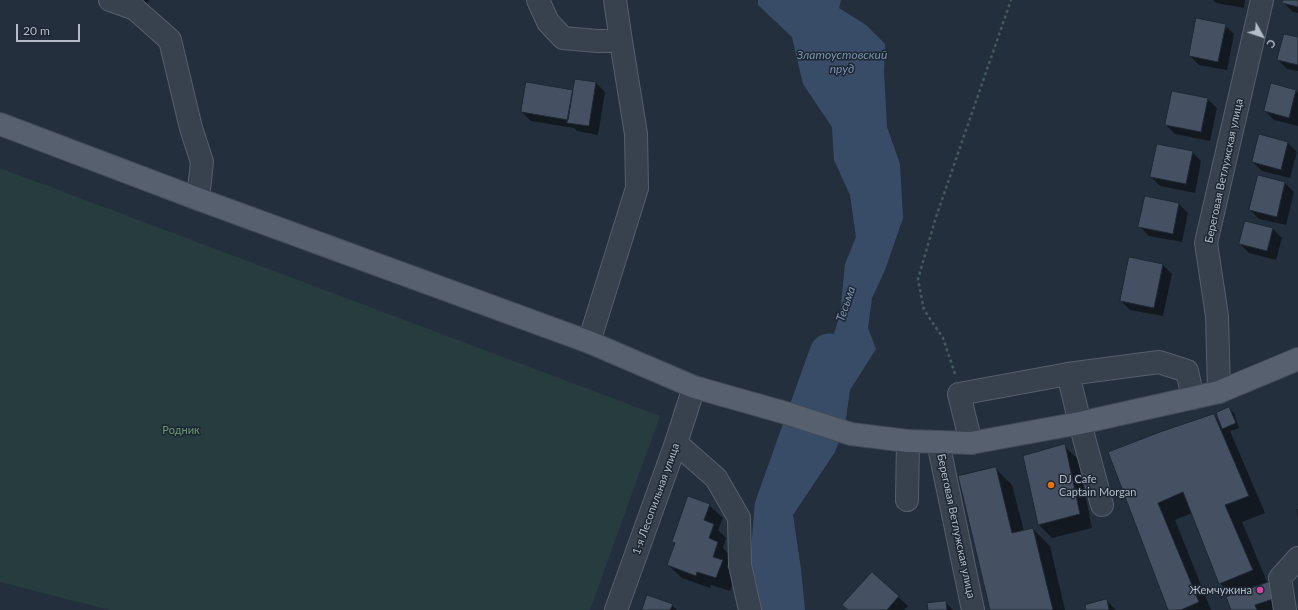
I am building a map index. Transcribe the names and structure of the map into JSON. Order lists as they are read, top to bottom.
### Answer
{
  "streets": {
    "street": ["Береговая Ветлужская улица", "1-я Лесопильная улица"]
  },
  "water": ["Златоустовский пруд", "Тесьма"],
  "parks": ["Родник"],
  "places": ["DJ Cafe Captain Morgan", "Жемчужина"],
  "scale_bar": "20 m",
  "north": "bottom right"
}
